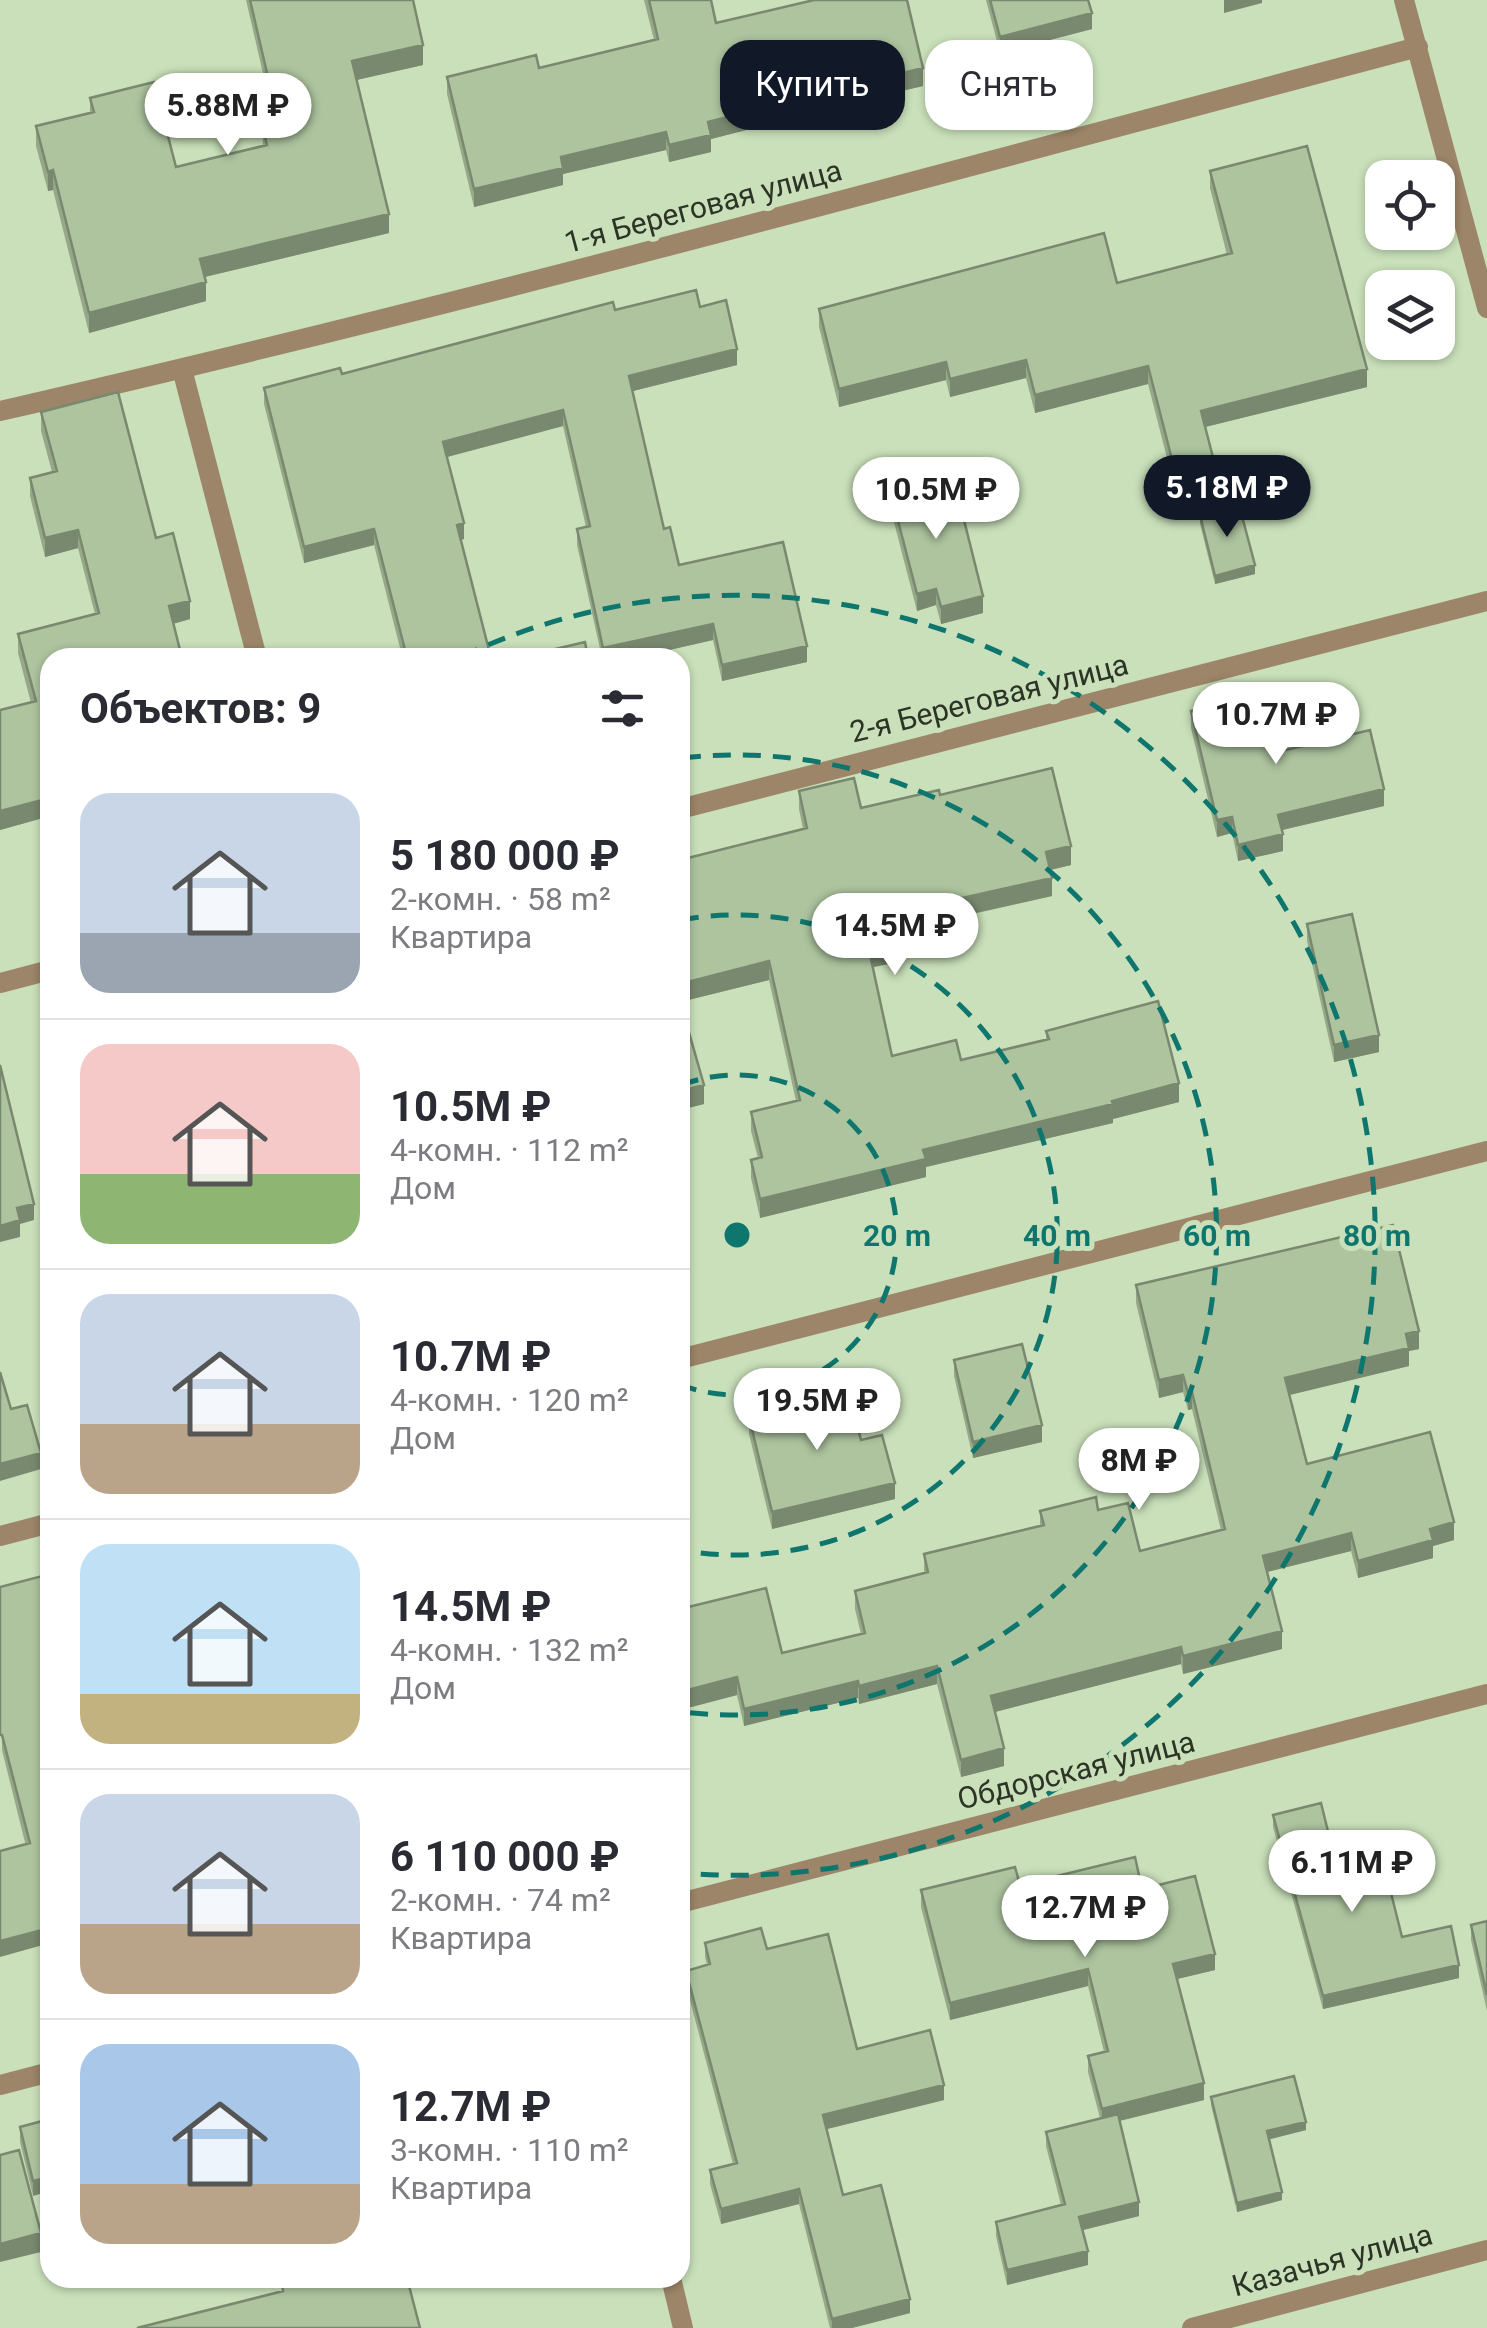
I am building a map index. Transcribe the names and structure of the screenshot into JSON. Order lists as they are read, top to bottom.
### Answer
{
  "streets": {
    "street": [
      "1-я Береговая улица",
      "2-я Береговая улица",
      "Обдорская улица",
      "Казачья улица"
    ]
  },
  "page": {
    "chip": ["Купить", "Снять"],
    "price": [
      "5.88M ₽",
      "5.18M ₽",
      "10.5M ₽",
      "10.7M ₽",
      "14.5M ₽",
      "19.5M ₽",
      "8M ₽",
      "6.11M ₽",
      "12.7M ₽"
    ],
    "heading": "Объектов: 9",
    "list": [
      {
        "name": "5 180 000 ₽",
        "note": "2-комн. · 58 m² · Квартира"
      },
      {
        "name": "10.5M ₽",
        "note": "4-комн. · 112 m² · Дом"
      },
      {
        "name": "10.7M ₽",
        "note": "4-комн. · 120 m² · Дом"
      },
      {
        "name": "14.5M ₽",
        "note": "4-комн. · 132 m² · Дом"
      },
      {
        "name": "6 110 000 ₽",
        "note": "2-комн. · 74 m² · Квартира"
      },
      {
        "name": "12.7M ₽",
        "note": "3-комн. · 110 m² · Квартира"
      }
    ]
  },
  "rings": [
    "20 m",
    "40 m",
    "60 m",
    "80 m"
  ]
}
